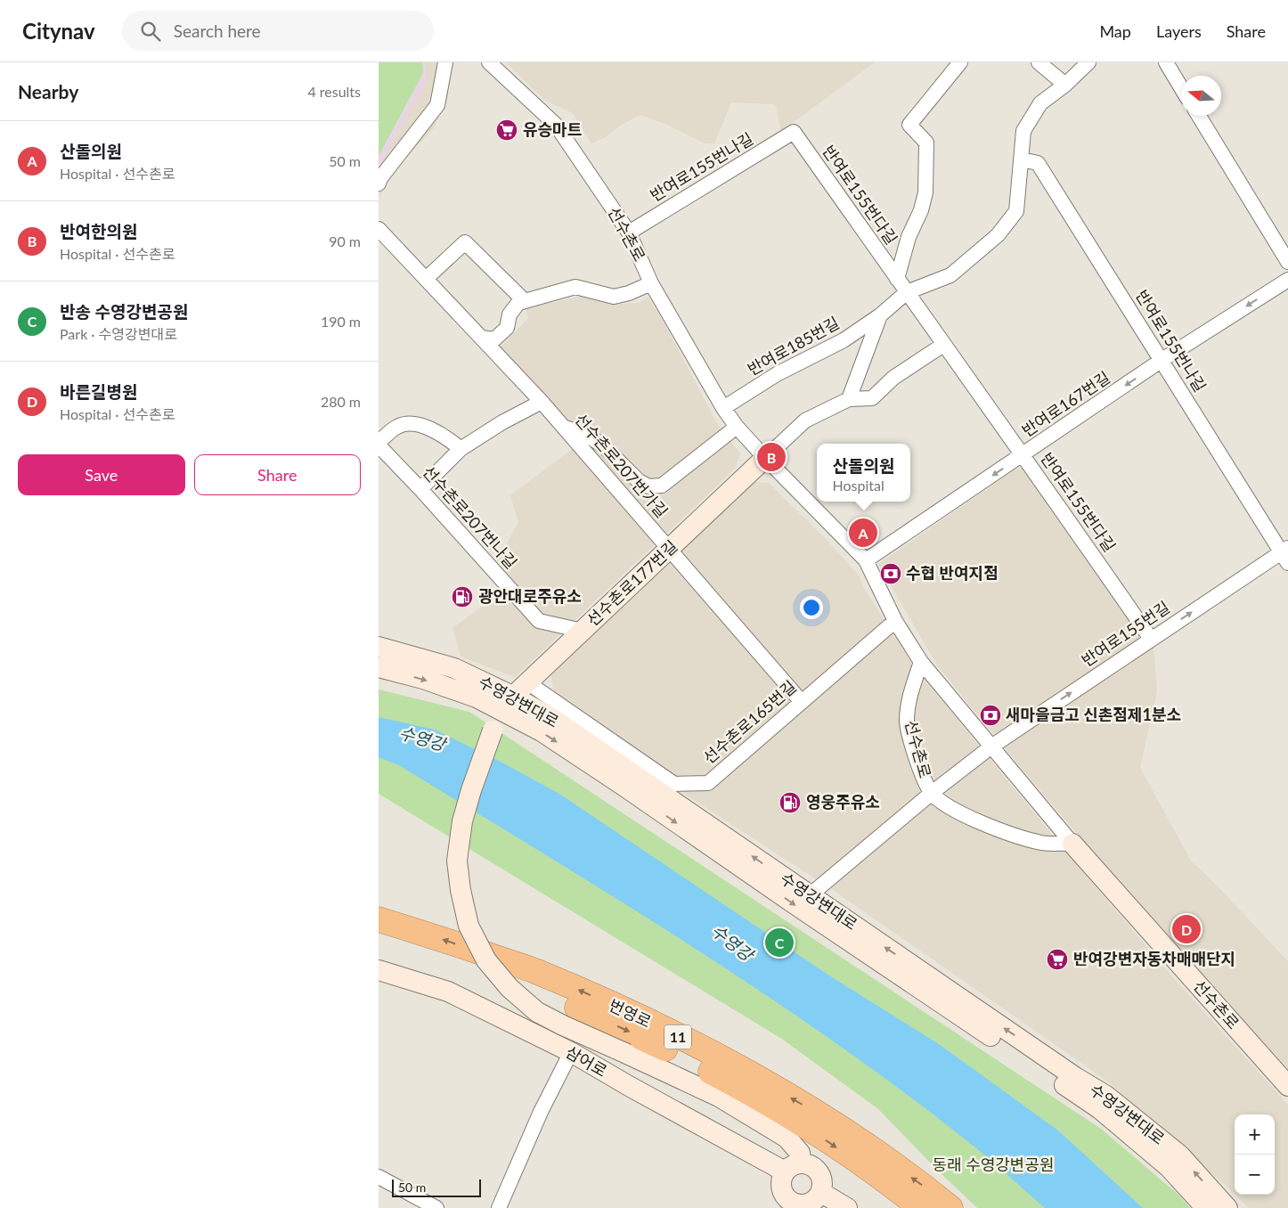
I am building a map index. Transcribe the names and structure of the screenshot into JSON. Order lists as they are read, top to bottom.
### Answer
{
  "streets": {
    "highway": ["번영로", "11"],
    "main road": [
      "선수촌로",
      "선수촌로177번길",
      "수영강변대로",
      "삼어로"
    ],
    "street": [
      "반여로155번나길",
      "반여로155번다길",
      "반여로185번길",
      "반여로167번길",
      "선수촌로207번가길",
      "선수촌로207번나길",
      "반여로155번길",
      "선수촌로165번길"
    ]
  },
  "crossings": [
    ["반여로155번나길", "반여로155번다길"],
    ["반여로155번나길", "선수촌로"],
    ["반여로155번나길", "반여로185번길"],
    ["반여로155번나길", "반여로167번길"],
    ["반여로155번나길", "반여로155번길"],
    ["반여로155번다길", "반여로185번길"],
    ["반여로155번다길", "반여로167번길"],
    ["반여로155번다길", "반여로155번길"],
    ["선수촌로", "반여로185번길"],
    ["선수촌로", "반여로167번길"],
    ["선수촌로", "선수촌로177번길"],
    ["선수촌로", "반여로155번길"],
    ["선수촌로", "선수촌로165번길"],
    ["선수촌로207번가길", "선수촌로177번길"],
    ["선수촌로207번가길", "선수촌로165번길"],
    ["선수촌로207번나길", "선수촌로177번길"],
    ["선수촌로177번길", "수영강변대로"],
    ["선수촌로177번길", "선수촌로165번길"],
    ["반여로155번길", "수영강변대로"]
  ],
  "one_way": ["반여로167번길", "반여로155번길"],
  "water": ["수영강"],
  "parks": ["동래 수영강변공원"],
  "places": {
    "supermarket": ["유승마트", "반여강변자동차매매단지"],
    "bank": ["수협 반여지점", "새마을금고 신촌점제1분소"],
    "fuel station": ["광안대로주유소", "영웅주유소"]
  },
  "scale_bar": "50 m",
  "north": "left",
  "page": {
    "header": "Citynav",
    "search": "Search here",
    "nav": ["Map", "Layers", "Share"],
    "heading": ["Nearby", "4 results"],
    "list": [
      {
        "mark": "A",
        "name": "산돌의원",
        "note": "Hospital · 선수촌로",
        "value": "50 m"
      },
      {
        "mark": "B",
        "name": "반여한의원",
        "note": "Hospital · 선수촌로",
        "value": "90 m"
      },
      {
        "mark": "C",
        "name": "반송 수영강변공원",
        "note": "Park · 수영강변대로",
        "value": "190 m"
      },
      {
        "mark": "D",
        "name": "바른길병원",
        "note": "Hospital · 선수촌로",
        "value": "280 m"
      }
    ],
    "buttons": ["Save", "Share"],
    "pins": [
      "B",
      "A",
      "D",
      "C"
    ],
    "popup": ["산돌의원", "Hospital"],
    "map_buttons": ["+", "−"],
    "scale": "50 m"
  }
}
